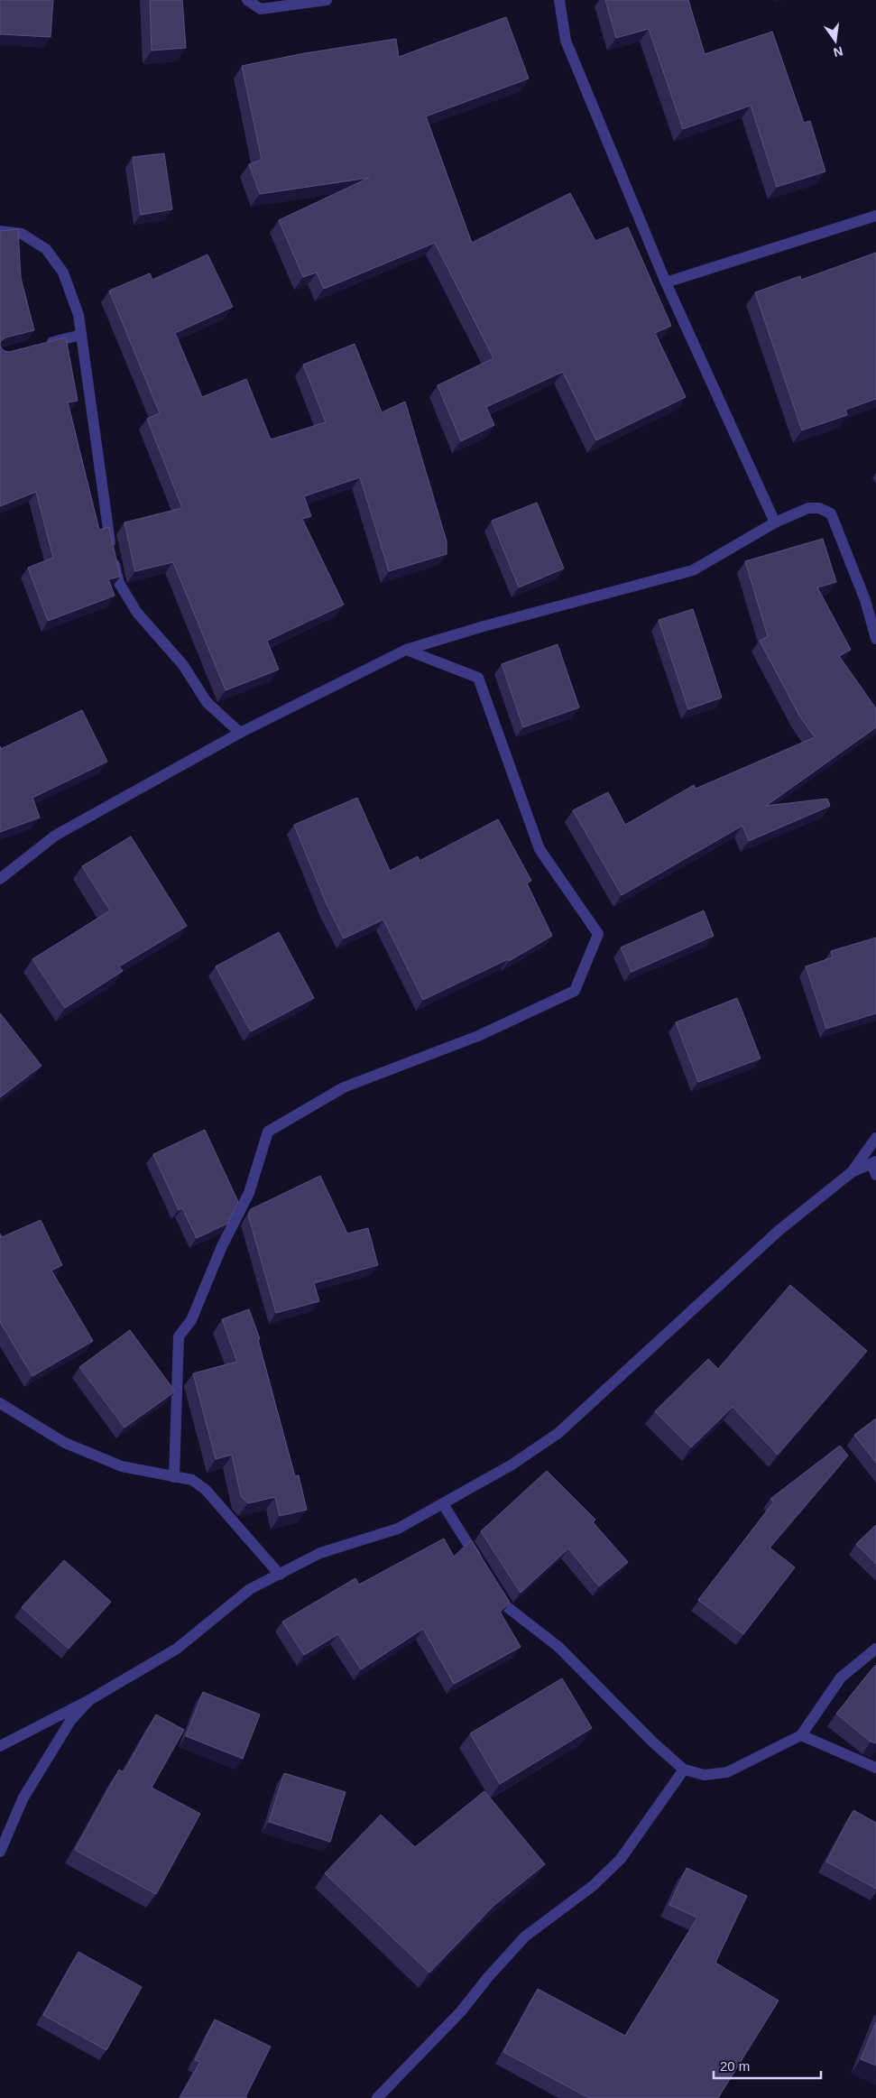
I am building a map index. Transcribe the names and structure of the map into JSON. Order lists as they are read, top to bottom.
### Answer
{
  "scale_bar": "20 m",
  "north": "bottom"
}
